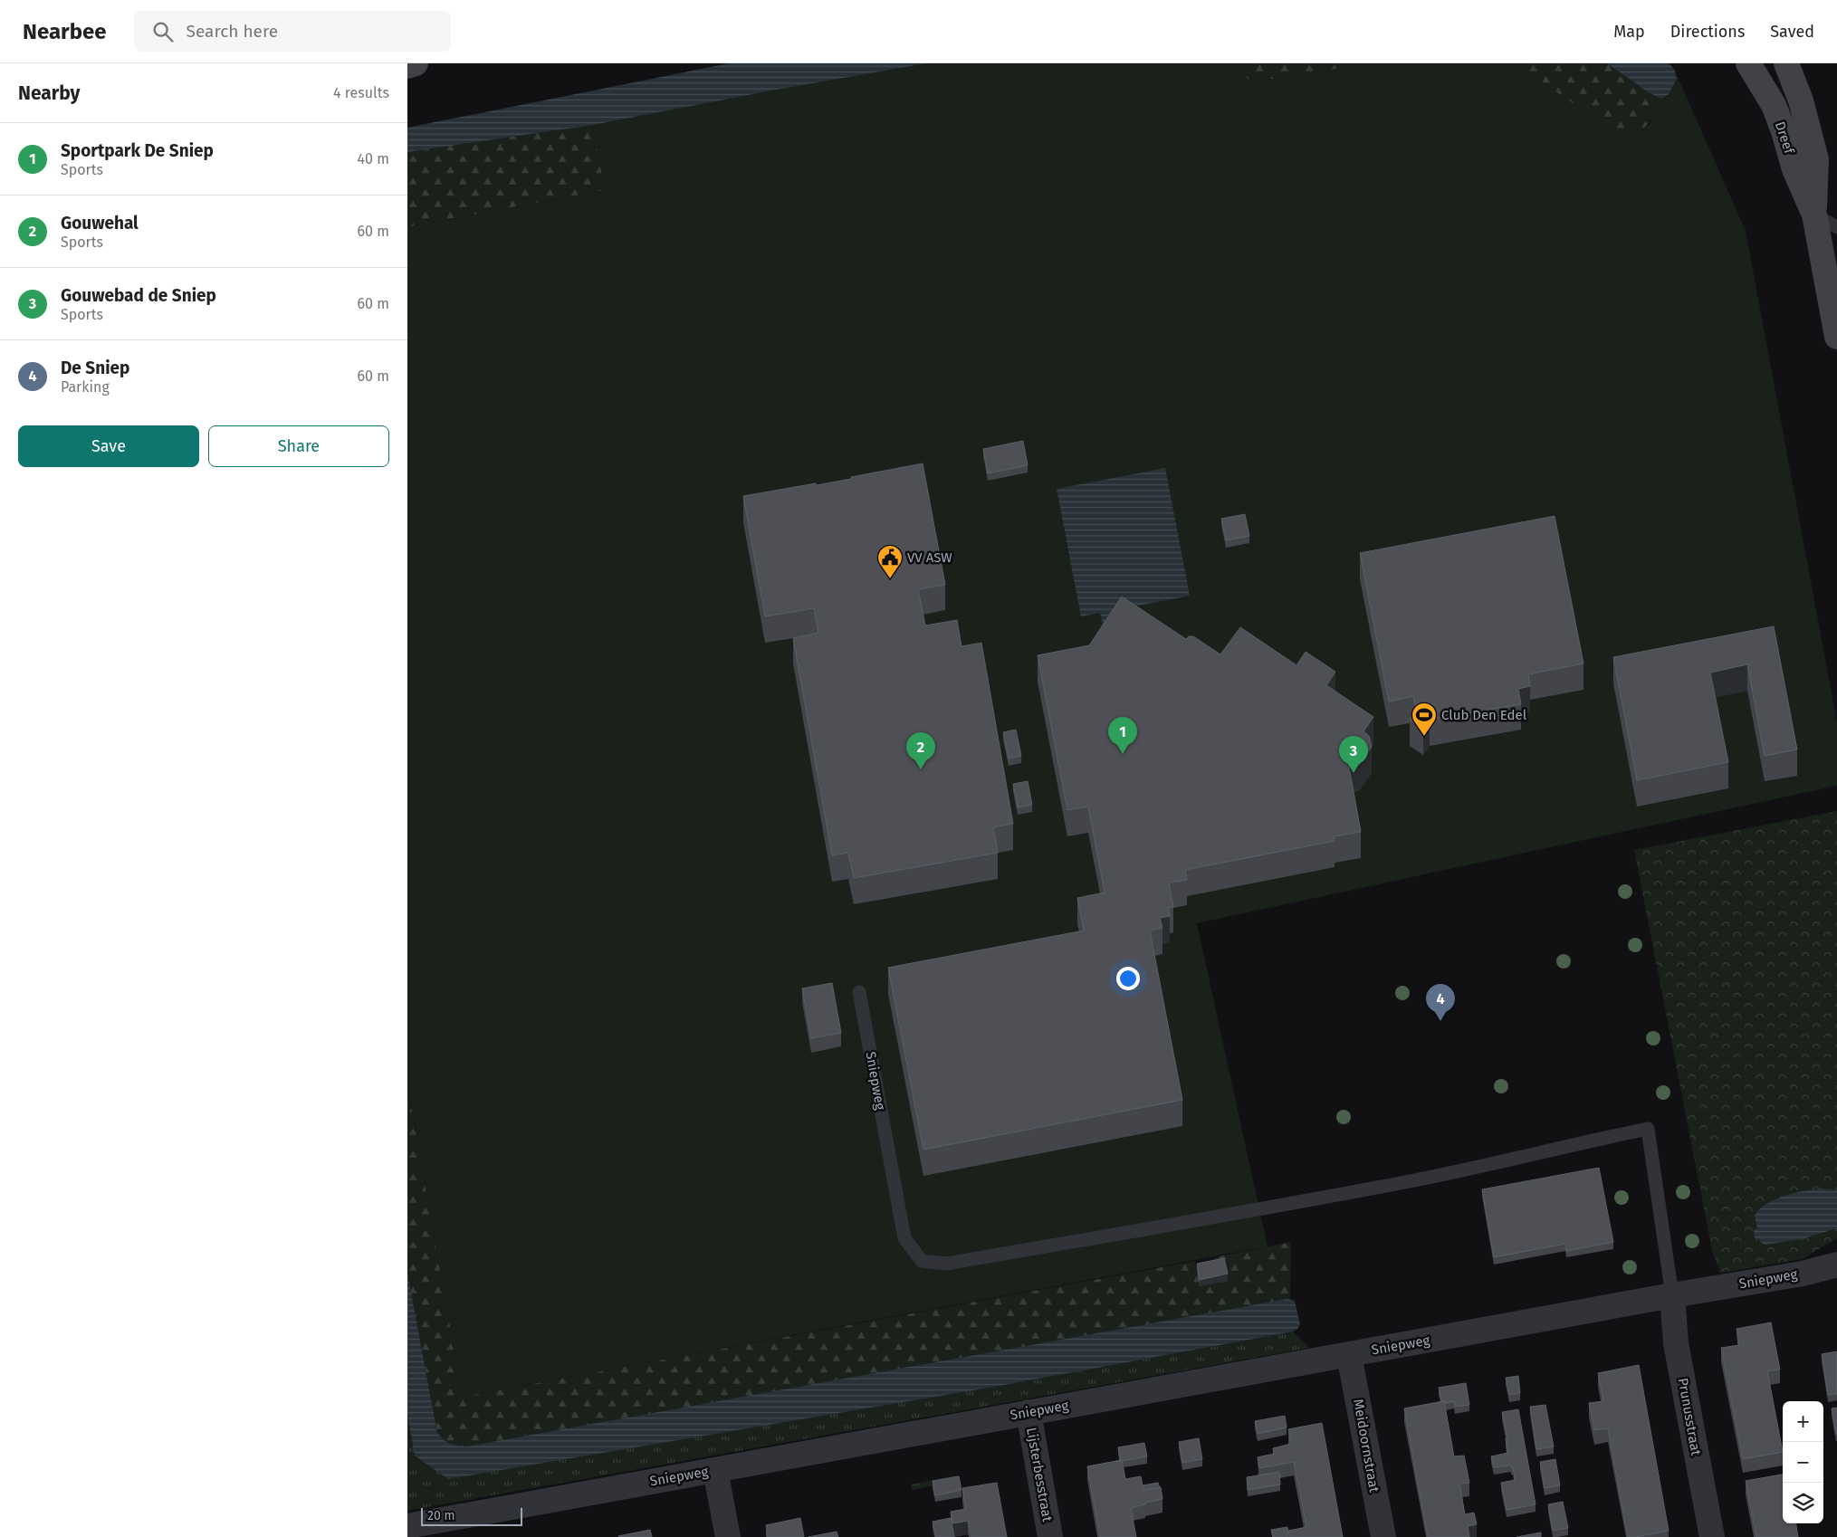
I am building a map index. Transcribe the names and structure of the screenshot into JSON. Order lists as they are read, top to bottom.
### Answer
{
  "streets": {
    "main road": ["Dreef"],
    "street": [
      "Sniepweg",
      "Prunusstraat",
      "Meidoornstraat",
      "Lijsterbesstraat"
    ]
  },
  "crossings": [
    ["Sniepweg", "Prunusstraat"],
    ["Sniepweg", "Meidoornstraat"],
    ["Sniepweg", "Lijsterbesstraat"]
  ],
  "places": {
    "public building": ["VV ASW"],
    "sports": ["Club Den Edel"]
  },
  "scale_bar": "20 m",
  "page": {
    "header": "Nearbee",
    "search": "Search here",
    "nav": ["Map", "Directions", "Saved"],
    "heading": ["Nearby", "4 results"],
    "list": [
      {
        "mark": "1",
        "name": "Sportpark De Sniep",
        "note": "Sports",
        "value": "40 m"
      },
      {
        "mark": "2",
        "name": "Gouwehal",
        "note": "Sports",
        "value": "60 m"
      },
      {
        "mark": "3",
        "name": "Gouwebad de Sniep",
        "note": "Sports",
        "value": "60 m"
      },
      {
        "mark": "4",
        "name": "De Sniep",
        "note": "Parking",
        "value": "60 m"
      }
    ],
    "buttons": ["Save", "Share"],
    "pins": [
      "1",
      "2",
      "3",
      "4"
    ],
    "map_buttons": ["+", "−"],
    "scale": "20 m"
  }
}
